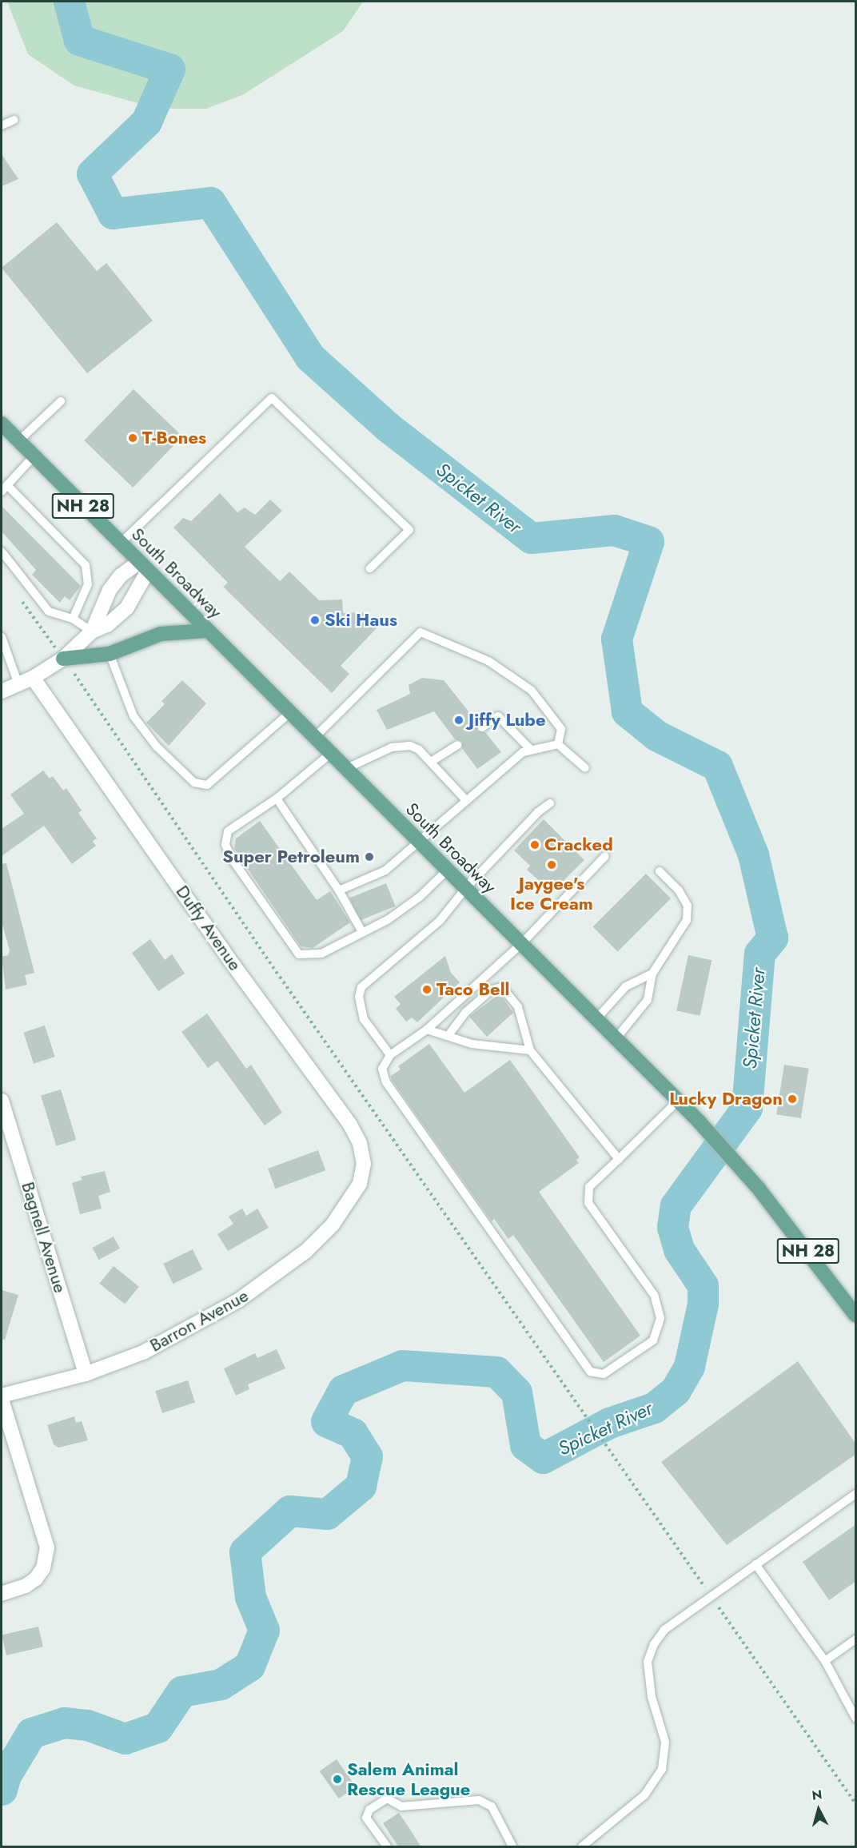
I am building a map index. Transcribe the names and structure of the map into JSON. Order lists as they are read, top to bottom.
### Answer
{
  "streets": {
    "main road": ["NH 28", "South Broadway"],
    "street": ["Duffy Avenue", "Bagnell Avenue", "Barron Avenue"]
  },
  "crossings": [
    ["Duffy Avenue", "Barron Avenue"],
    ["Bagnell Avenue", "Barron Avenue"]
  ],
  "water": ["Spicket River"],
  "places": [
    "T-Bones",
    "Ski Haus",
    "Jiffy Lube",
    "Cracked",
    "Super Petroleum",
    "Jaygee's Ice Cream",
    "Taco Bell",
    "Lucky Dragon",
    "Salem Animal Rescue League"
  ],
  "north": "top"
}
